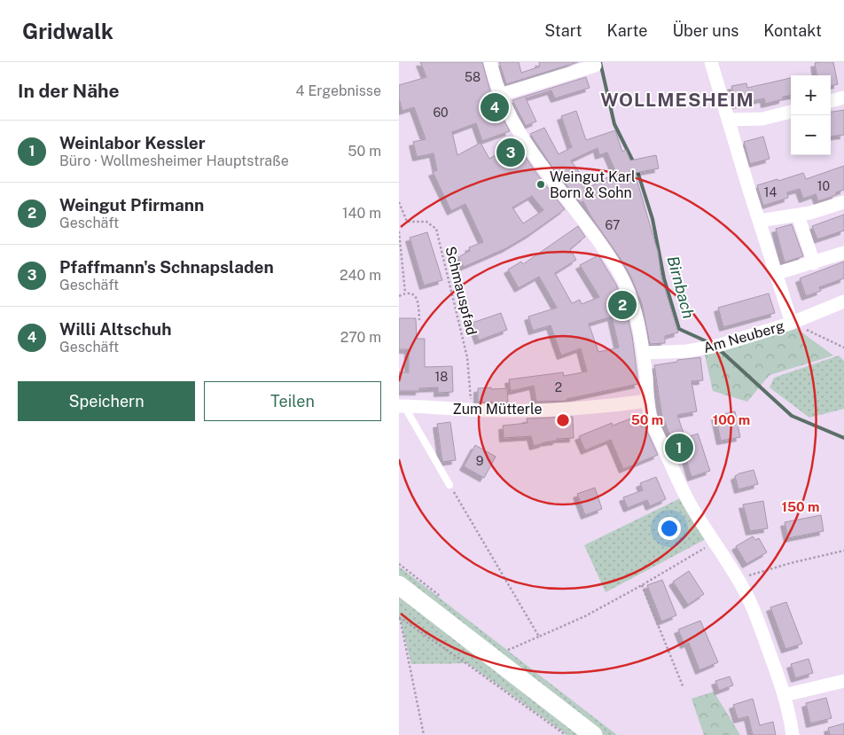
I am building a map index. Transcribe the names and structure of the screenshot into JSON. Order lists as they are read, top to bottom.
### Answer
{
  "streets": {
    "street": ["Am Neuberg", "Zum Mütterle"],
    "path": ["Schmauspfad"]
  },
  "crossings": [
    ["Schmauspfad", "Zum Mütterle"]
  ],
  "districts": ["WOLLMESHEIM"],
  "water": ["Birnbach"],
  "places": ["Weingut Karl Born & Sohn"],
  "house_numbers": [
    "58",
    "60",
    "10",
    "14",
    "67",
    "18",
    "2",
    "9"
  ],
  "page": {
    "header": "Gridwalk",
    "nav": [
      "Start",
      "Karte",
      "Über uns",
      "Kontakt"
    ],
    "heading": ["In der Nähe", "4 Ergebnisse"],
    "map_buttons": ["+", "−"],
    "pins": [
      "4",
      "3",
      "2",
      "1"
    ],
    "list": [
      {
        "mark": "1",
        "name": "Weinlabor Kessler",
        "note": "Büro · Wollmesheimer Hauptstraße",
        "value": "50 m"
      },
      {
        "mark": "2",
        "name": "Weingut Pfirmann",
        "note": "Geschäft",
        "value": "140 m"
      },
      {
        "mark": "3",
        "name": "Pfaffmann's Schnapsladen",
        "note": "Geschäft",
        "value": "240 m"
      },
      {
        "mark": "4",
        "name": "Willi Altschuh",
        "note": "Geschäft",
        "value": "270 m"
      }
    ],
    "buttons": ["Speichern", "Teilen"]
  },
  "rings": ["50 m", "100 m", "150 m"]
}
